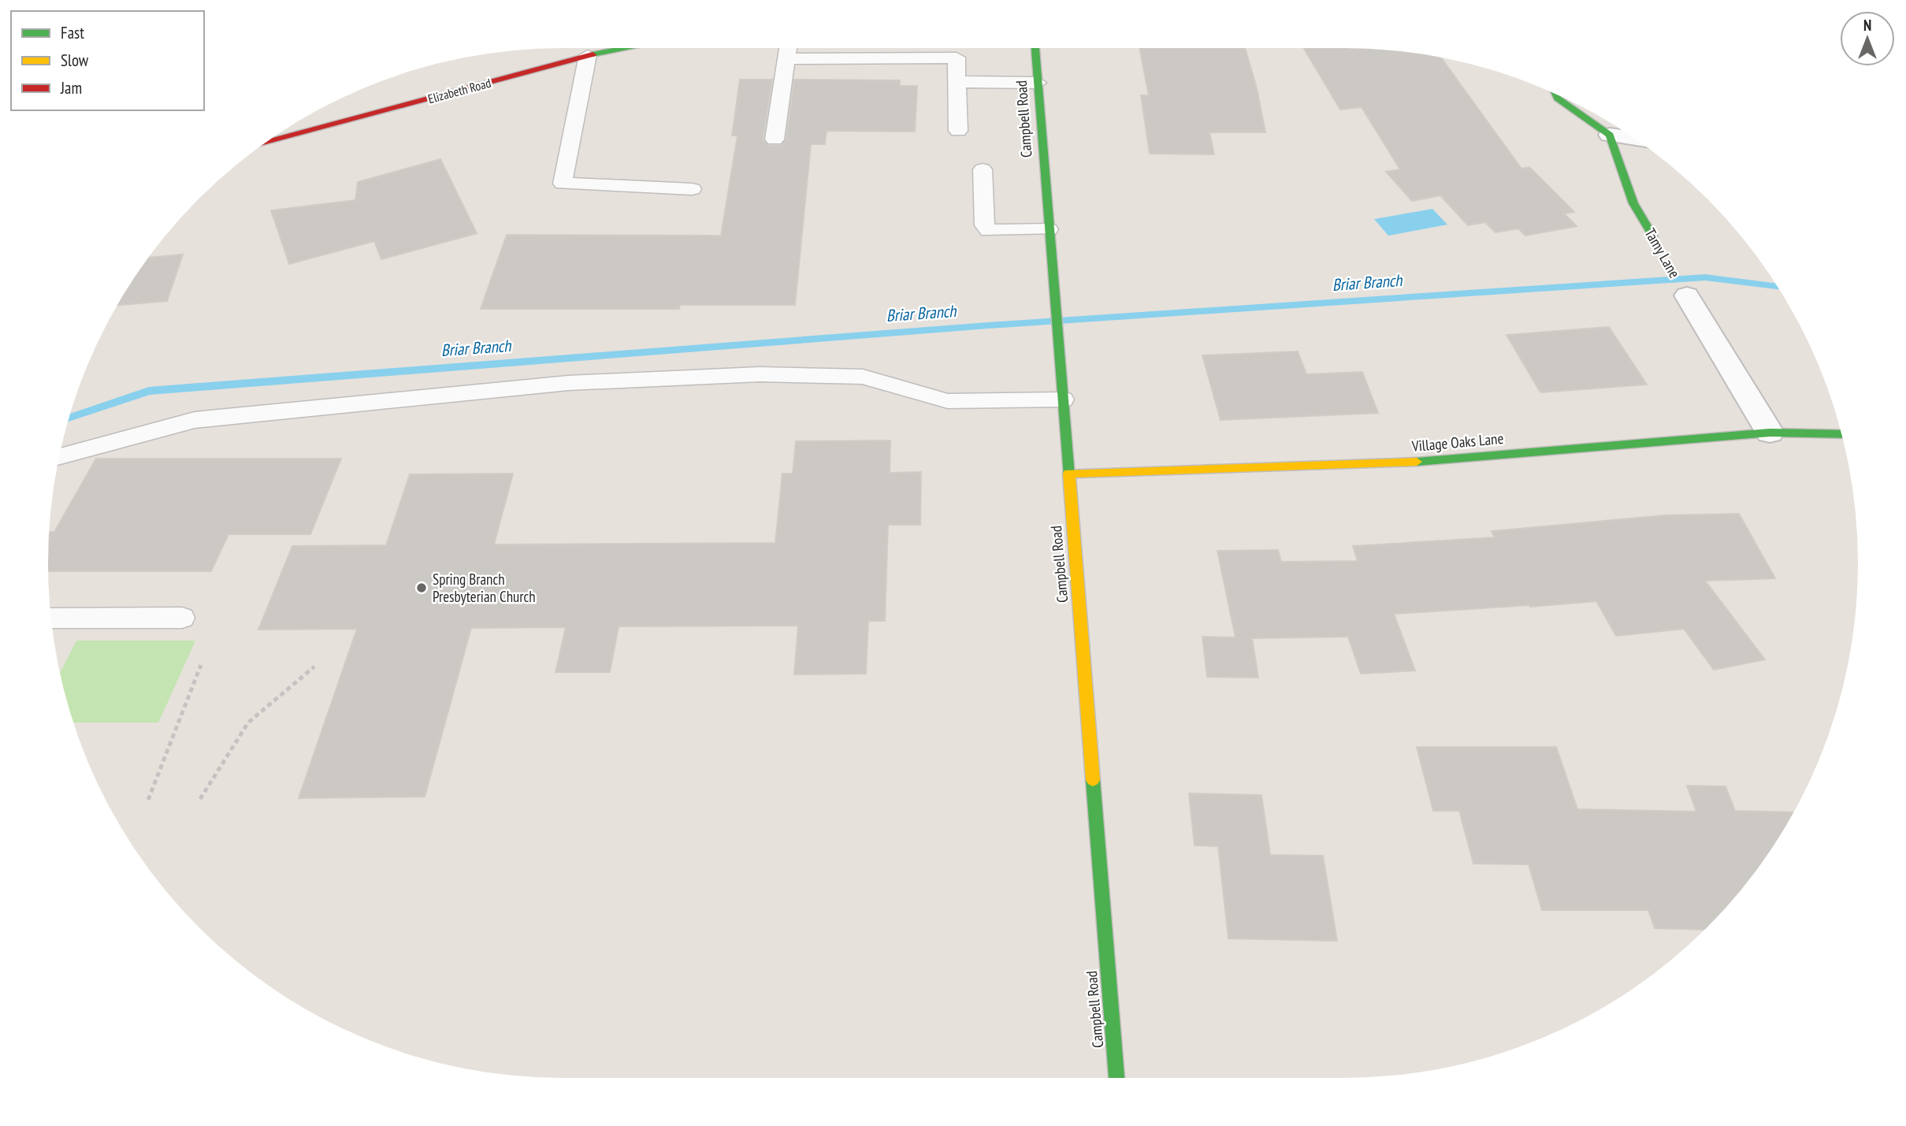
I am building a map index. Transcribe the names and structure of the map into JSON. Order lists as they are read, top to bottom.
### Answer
{
  "streets": {
    "street": [
      "Elizabeth Road",
      "Campbell Road",
      "Tamy Lane",
      "Village Oaks Lane"
    ]
  },
  "crossings": [
    ["Campbell Road", "Village Oaks Lane"],
    ["Tamy Lane", "Village Oaks Lane"]
  ],
  "water": ["Briar Branch"],
  "places": ["Spring Branch Presbyterian Church"],
  "legend": ["Fast", "Slow", "Jam"],
  "north": "top"
}
